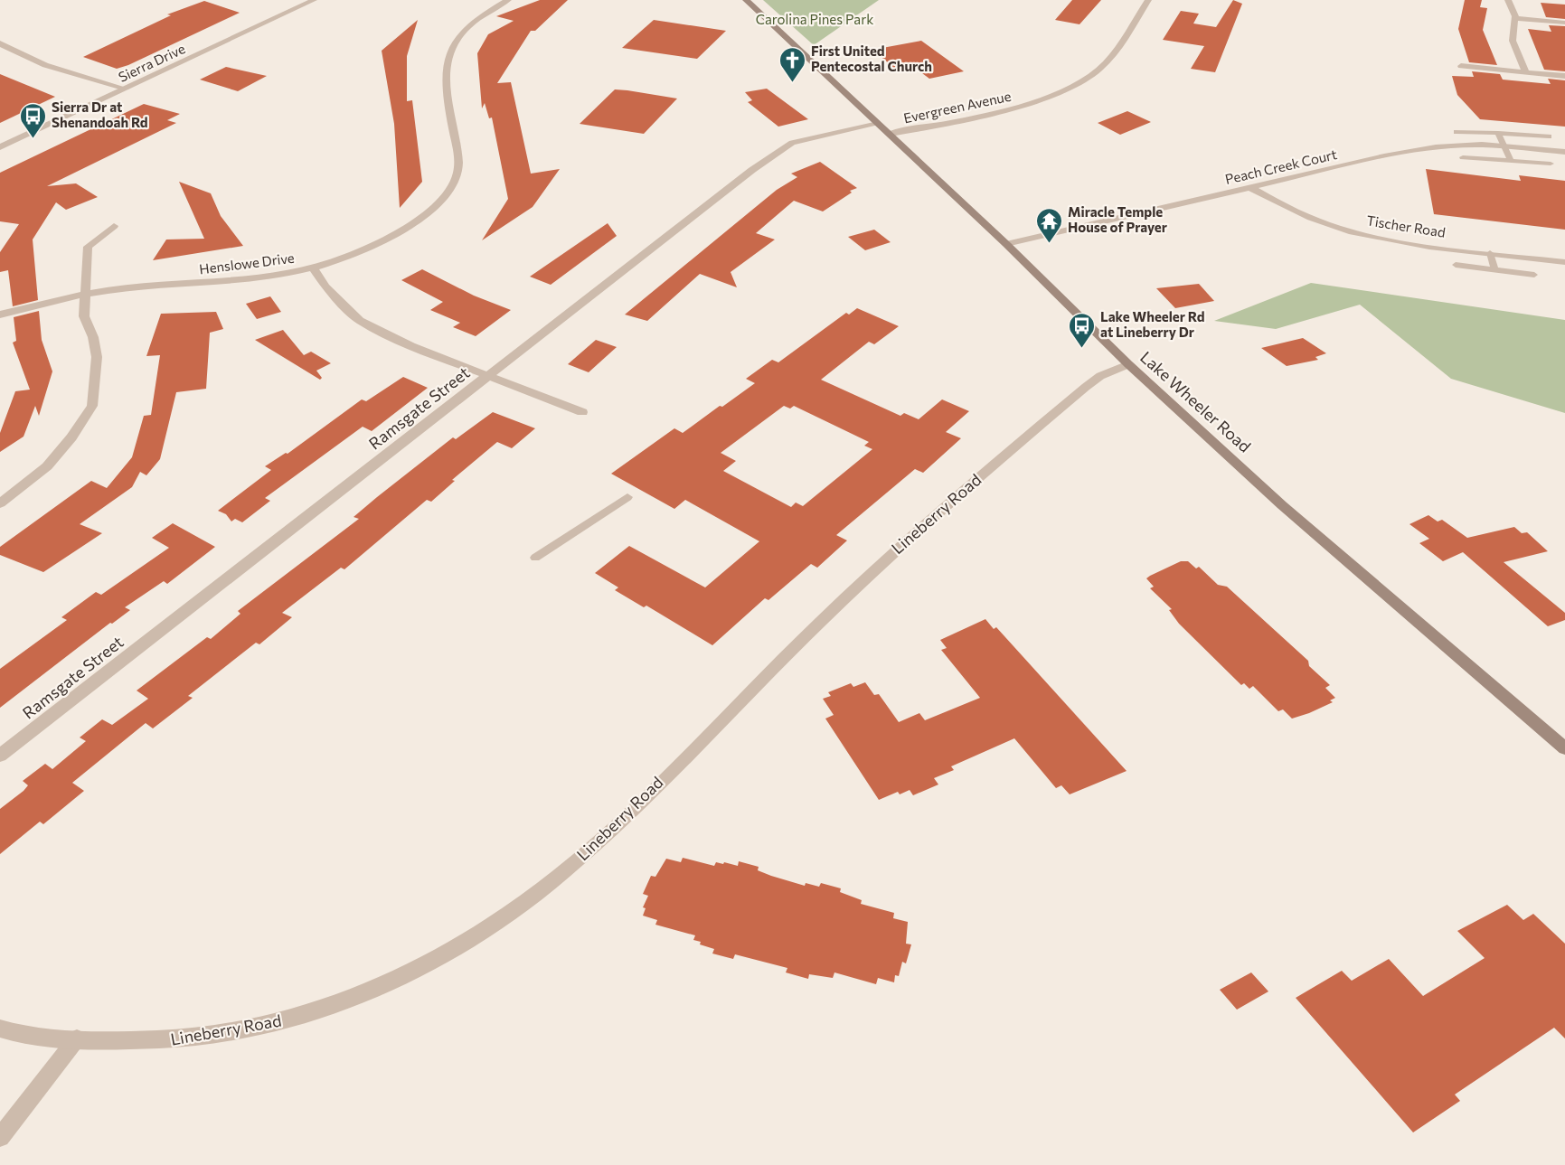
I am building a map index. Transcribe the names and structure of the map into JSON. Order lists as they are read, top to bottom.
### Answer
{
  "streets": {
    "main road": ["Lake Wheeler Road"],
    "street": [
      "Sierra Drive",
      "Evergreen Avenue",
      "Peach Creek Court",
      "Tischer Road",
      "Henslowe Drive",
      "Ramsgate Street",
      "Lineberry Road"
    ]
  },
  "crossings": [
    ["Evergreen Avenue", "Lake Wheeler Road"],
    ["Peach Creek Court", "Tischer Road"],
    ["Peach Creek Court", "Lake Wheeler Road"],
    ["Lake Wheeler Road", "Ramsgate Street"],
    ["Lake Wheeler Road", "Lineberry Road"]
  ],
  "parks": ["Carolina Pines Park"],
  "places": {
    "church": ["First United Pentecostal Church"],
    "bus stop": ["Sierra Dr at Shenandoah Rd", "Lake Wheeler Rd at Lineberry Dr"],
    "temple": ["Miracle Temple House of Prayer"]
  }
}
